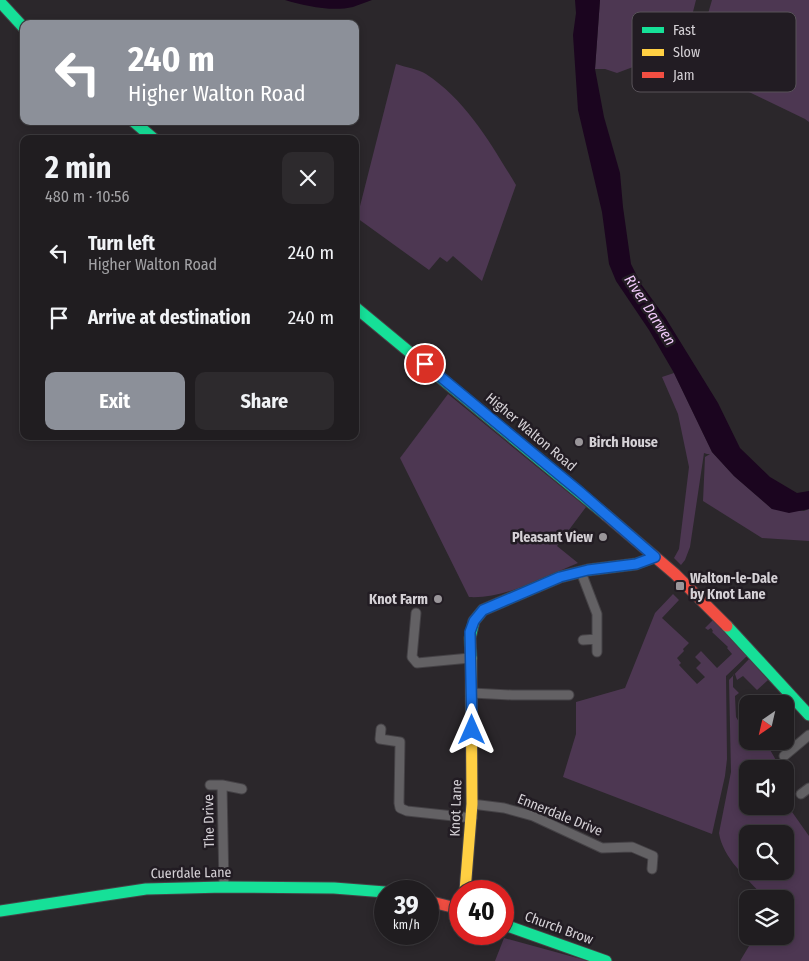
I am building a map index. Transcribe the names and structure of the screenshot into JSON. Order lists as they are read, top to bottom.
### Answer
{
  "streets": {
    "main road": [
      "Higher Walton Road",
      "Knot Lane",
      "Cuerdale Lane",
      "Church Brow"
    ],
    "street": ["Ennerdale Drive", "The Drive"]
  },
  "crossings": [
    ["Higher Walton Road", "Knot Lane"],
    ["Knot Lane", "Ennerdale Drive"],
    ["The Drive", "Cuerdale Lane"]
  ],
  "water": ["River Darwen"],
  "places": {
    "other": ["Birch House", "Pleasant View", "Knot Farm"],
    "transit": ["Walton-le-Dale by Knot Lane"]
  },
  "legend": ["Fast", "Slow", "Jam"],
  "north": "bottom left",
  "page": {
    "turn": ["240 m", "Higher Walton Road"],
    "heading": ["2 min", "480 m · 10:56"],
    "list": [
      {
        "name": "Turn left",
        "note": "Higher Walton Road",
        "value": "240 m"
      },
      {
        "name": "Arrive at destination",
        "value": "240 m"
      }
    ],
    "buttons": ["Exit", "Share"],
    "speed": "39 km/h",
    "limit": "40"
  }
}
